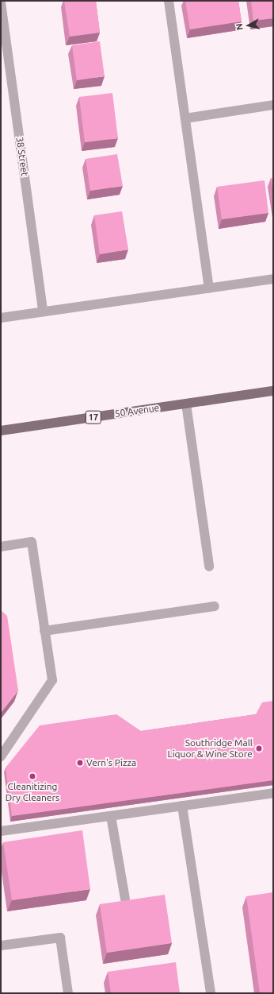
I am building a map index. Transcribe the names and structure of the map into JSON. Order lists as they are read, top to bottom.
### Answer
{
  "streets": {
    "main road": ["50 Avenue", "17"],
    "street": ["38 Street"]
  },
  "places": ["Southridge Mall Liquor & Wine Store", "Vern's Pizza", "Cleanitizing Dry Cleaners"],
  "north": "left"
}
